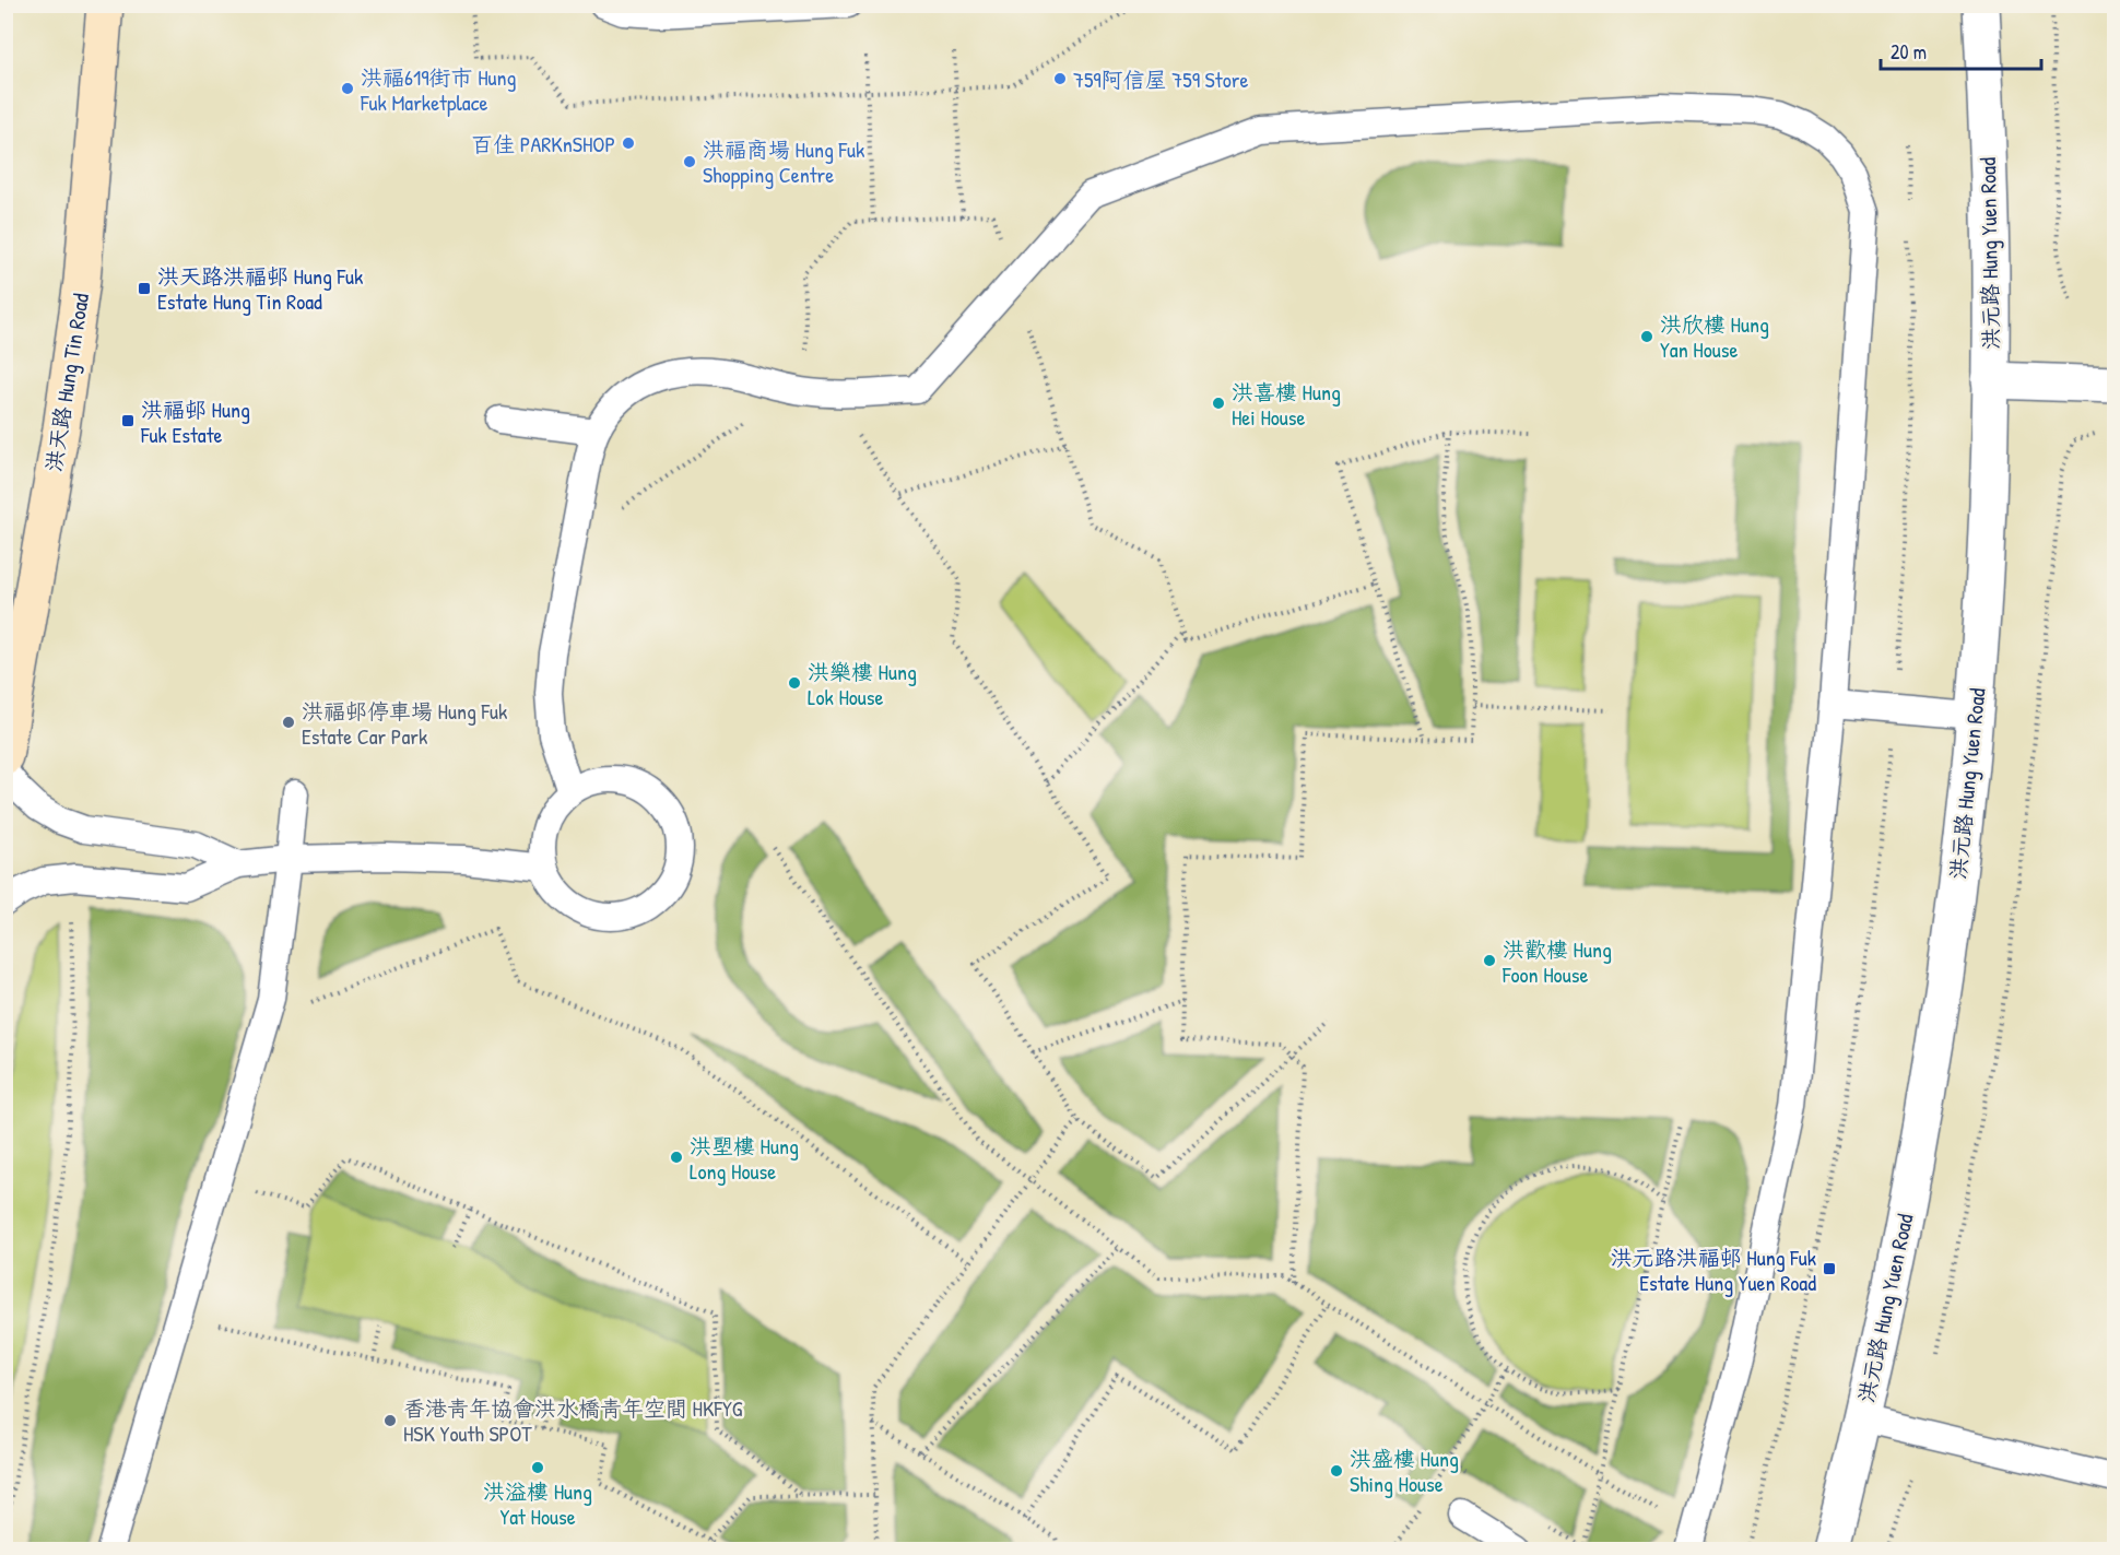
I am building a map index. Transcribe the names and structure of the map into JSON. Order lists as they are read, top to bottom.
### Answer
{
  "streets": {
    "main road": ["洪天路 Hung Tin Road"],
    "street": ["洪元路 Hung Yuen Road"]
  },
  "places": {
    "other": [
      "759阿信屋 759 Store",
      "洪福619街市 Hung Fuk Marketplace",
      "百佳 PARKnSHOP",
      "洪福商場 Hung Fuk Shopping Centre",
      "洪欣樓 Hung Yan House",
      "洪喜樓 Hung Hei House",
      "洪樂樓 Hung Lok House",
      "洪福邨停車場 Hung Fuk Estate Car Park",
      "洪歡樓 Hung Foon House",
      "洪塱樓 Hung Long House",
      "香港青年協會洪水橋青年空間 HKFYG HSK Youth SPOT",
      "洪溢樓 Hung Yat House",
      "洪盛樓 Hung Shing House"
    ],
    "transit": ["洪天路洪福邨 Hung Fuk Estate Hung Tin Road", "洪福邨 Hung Fuk Estate", "洪元路洪福邨 Hung Fuk Estate Hung Yuen Road"]
  },
  "scale_bar": "20 m"
}
